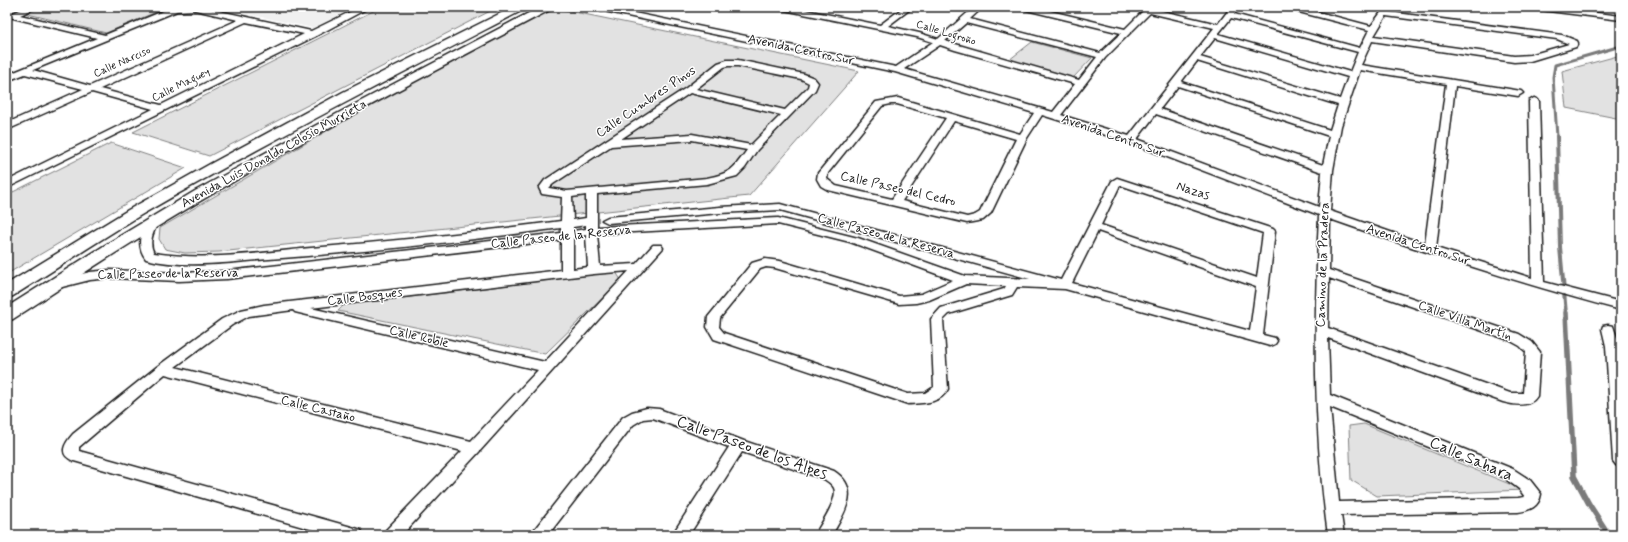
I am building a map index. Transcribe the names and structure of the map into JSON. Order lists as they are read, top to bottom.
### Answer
{
  "streets": {
    "main road": ["Avenida Luis Donaldo Colosio Murrieta"],
    "street": [
      "Calle Logroño",
      "Avenida Centro Sur",
      "Calle Narciso",
      "Calle Maguey",
      "Calle Cumbres Pinos",
      "Calle Paseo del Cedro",
      "Nazas",
      "Calle Paseo de la Reserva",
      "Camino de la Pradera",
      "Calle Bosques",
      "Calle Villa Martín",
      "Calle Roble",
      "Calle Castaño",
      "Calle Paseo de los Alpes",
      "Calle Sahara"
    ]
  },
  "crossings": [
    ["Avenida Centro Sur", "Calle Paseo del Cedro"],
    ["Avenida Centro Sur", "Camino de la Pradera"],
    ["Avenida Luis Donaldo Colosio Murrieta", "Calle Paseo de la Reserva"],
    ["Nazas", "Calle Paseo de la Reserva"],
    ["Camino de la Pradera", "Calle Villa Martín"],
    ["Camino de la Pradera", "Calle Sahara"],
    ["Calle Bosques", "Calle Roble"],
    ["Calle Bosques", "Calle Castaño"]
  ]
}
